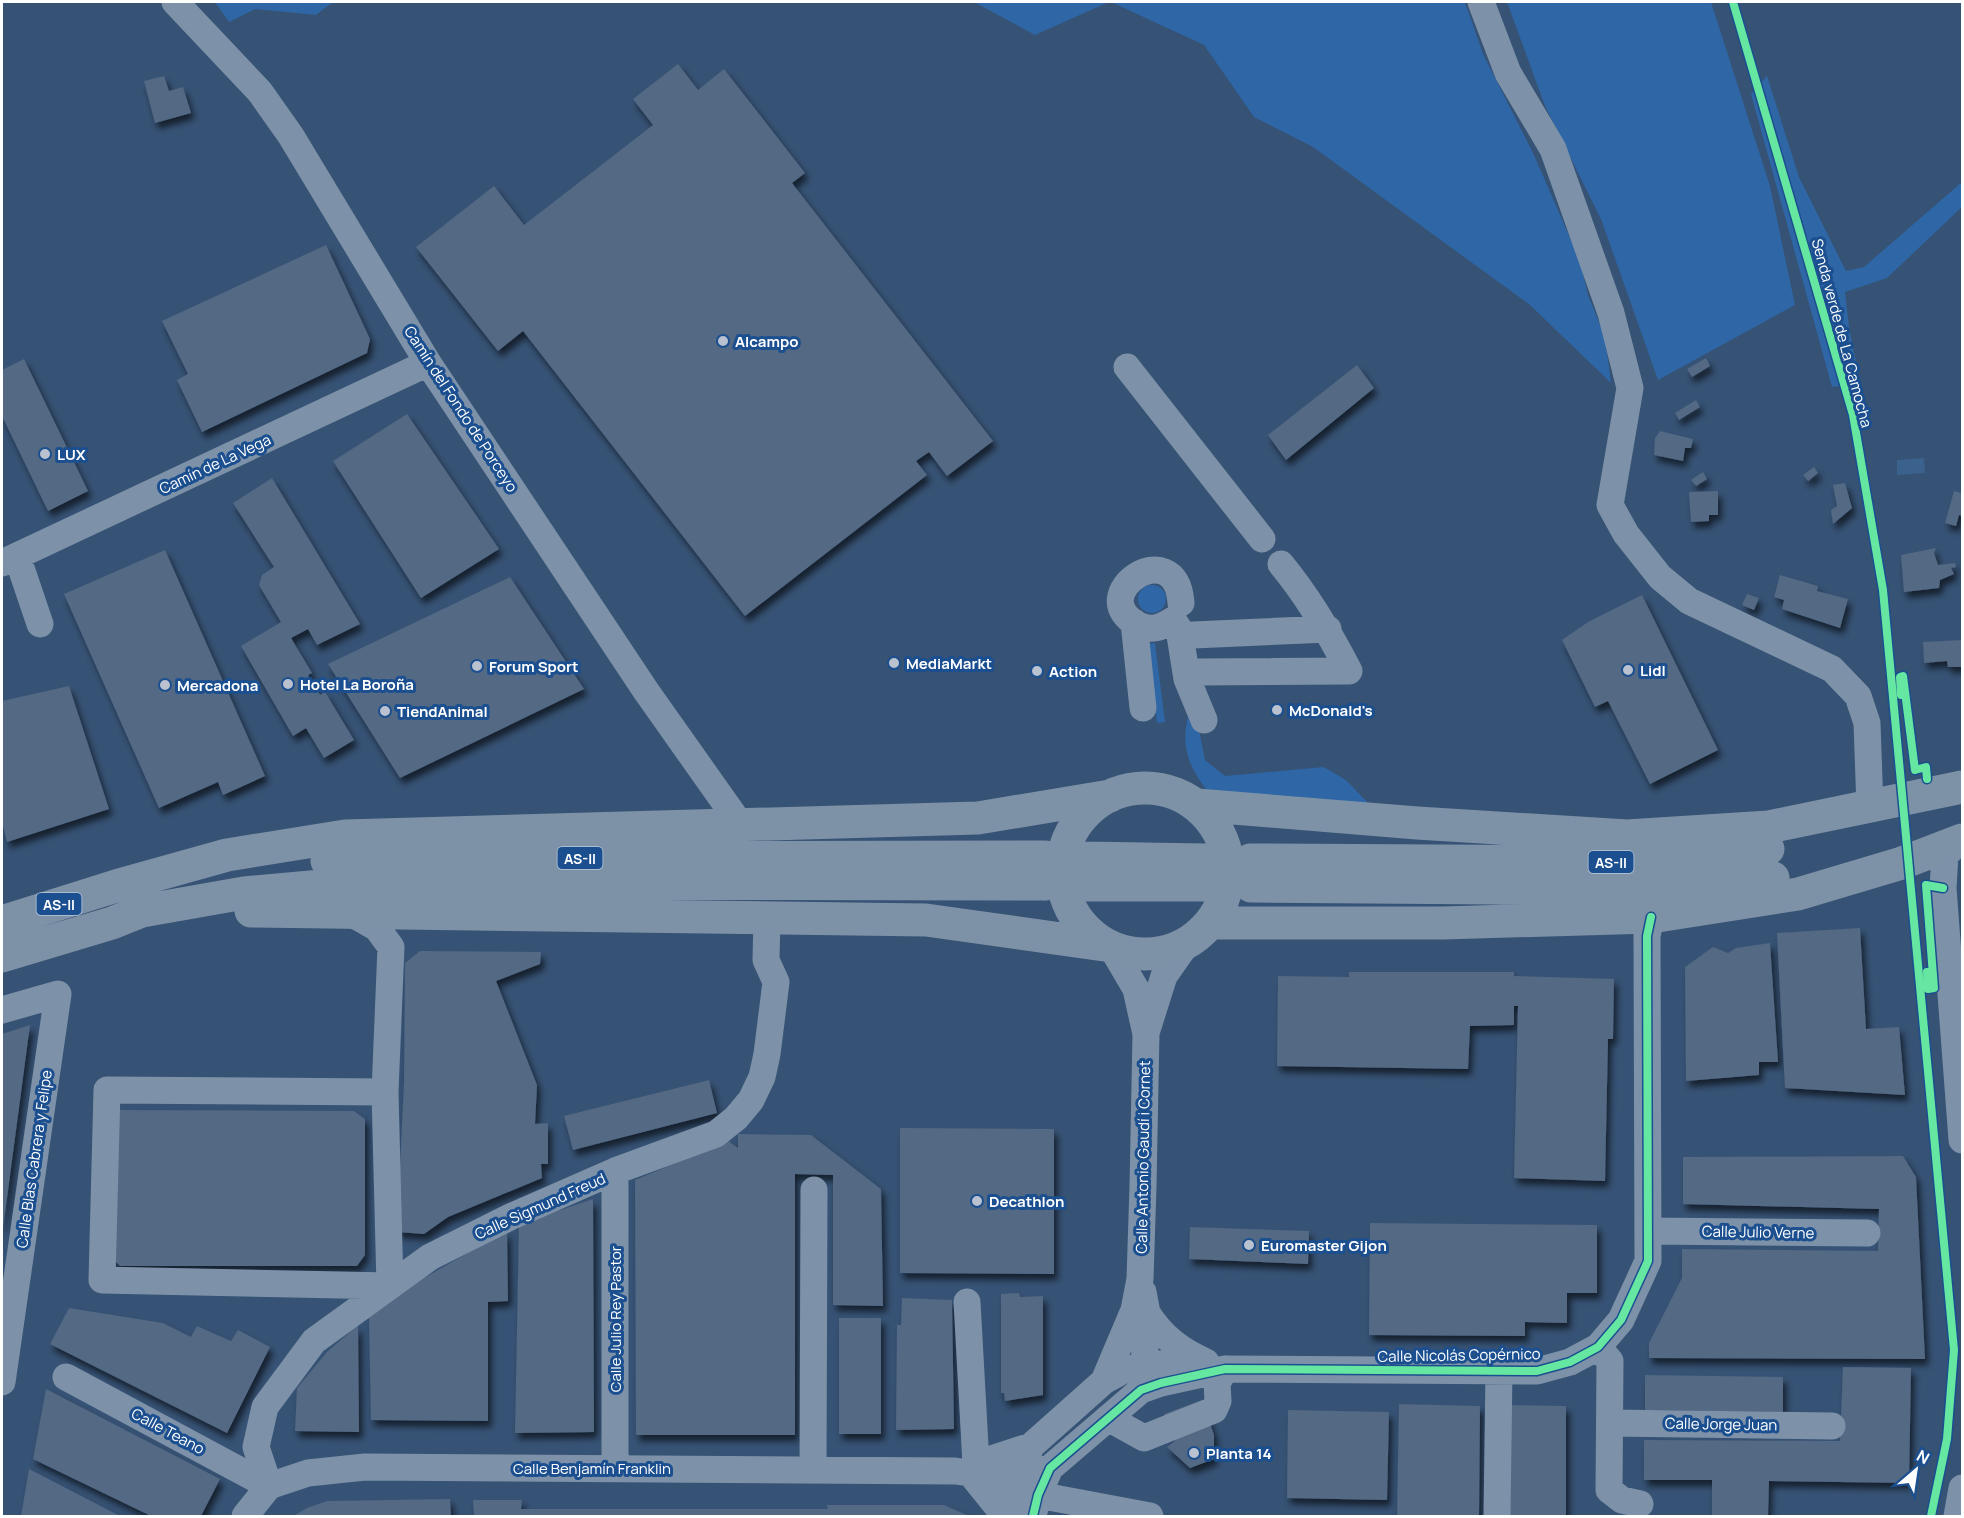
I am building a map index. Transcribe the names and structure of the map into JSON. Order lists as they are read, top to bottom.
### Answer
{
  "streets": {
    "highway": ["AS-II"],
    "street": [
      "Camín del Fondo de Porceyo",
      "Camín de La Vega",
      "Calle Antonio Gaudí i Cornet",
      "Calle Blas Cabrera y Felipe",
      "Calle Sigmund Freud",
      "Calle Julio Verne",
      "Calle Julio Rey Pastor",
      "Calle Nicolás Copérnico",
      "Calle Jorge Juan",
      "Calle Teano",
      "Calle Benjamín Franklin"
    ],
    "cycle path": ["Senda verde de La Camocha"]
  },
  "crossings": [
    ["Camín del Fondo de Porceyo", "Camín de La Vega"],
    ["Calle Antonio Gaudí i Cornet", "Calle Nicolás Copérnico"],
    ["Calle Sigmund Freud", "Calle Julio Rey Pastor"],
    ["Calle Sigmund Freud", "Calle Teano"],
    ["Calle Sigmund Freud", "Calle Benjamín Franklin"],
    ["Calle Julio Verne", "Calle Nicolás Copérnico"],
    ["Calle Julio Rey Pastor", "Calle Benjamín Franklin"],
    ["Calle Teano", "Calle Benjamín Franklin"]
  ],
  "places": [
    "Alcampo",
    "LUX",
    "MediaMarkt",
    "Forum Sport",
    "Lidl",
    "Action",
    "Hotel La Boroña",
    "Mercadona",
    "McDonald's",
    "TiendAnimal",
    "Decathlon",
    "Euromaster Gijon",
    "Planta 14"
  ],
  "north": "top right"
}
